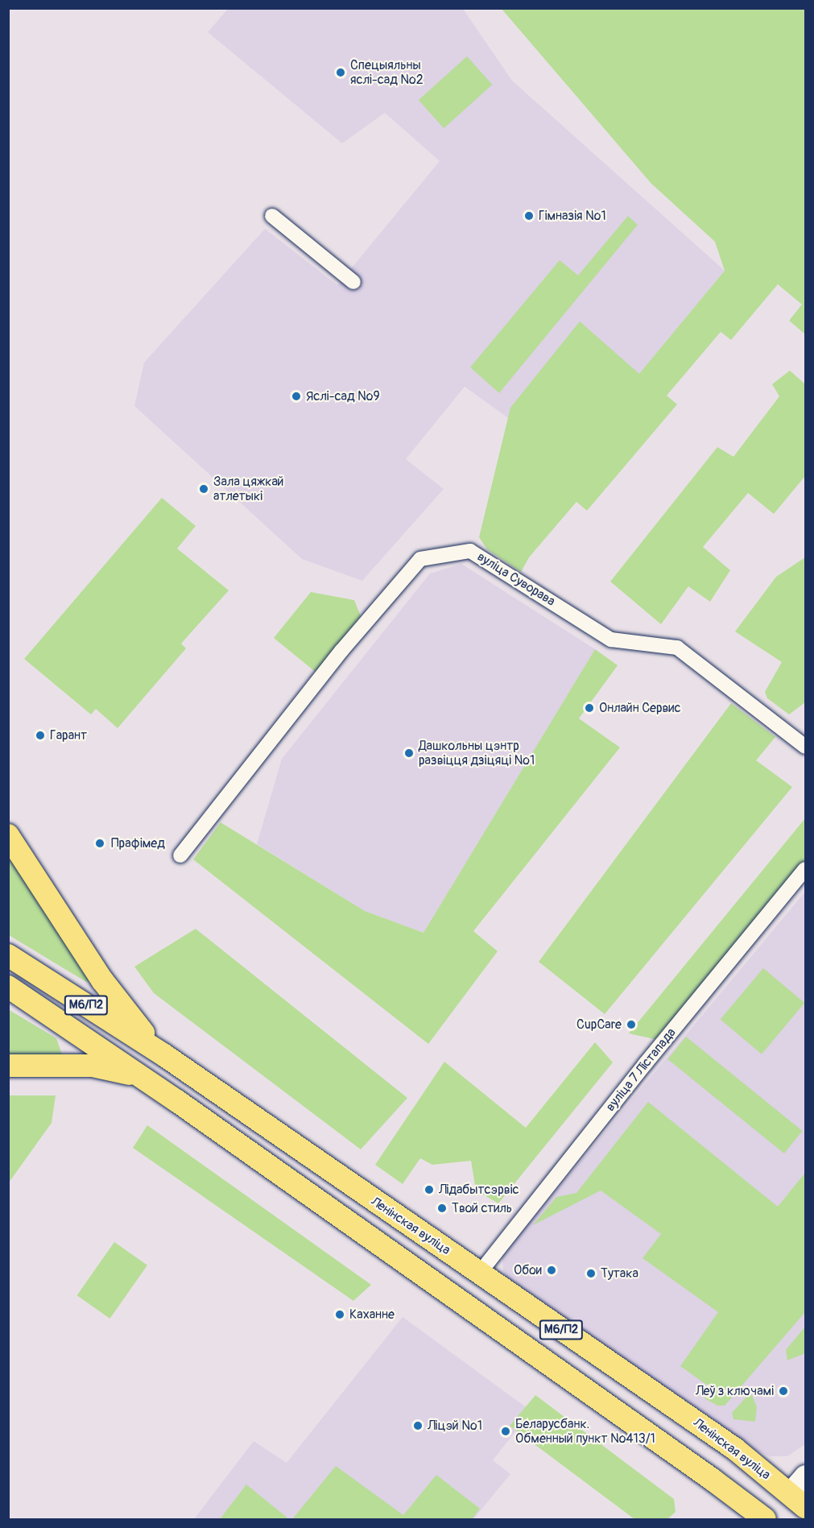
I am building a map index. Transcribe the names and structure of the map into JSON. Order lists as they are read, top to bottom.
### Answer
{
  "streets": {
    "main road": ["М6/П2", "Ленінская вуліца"],
    "street": ["вуліца Суворава", "вуліца 7 Лістапада"]
  },
  "crossings": [
    ["вуліца 7 Лістапада", "Ленінская вуліца"]
  ],
  "places": [
    "Спецыяльны яслі-сад №2",
    "Гімназія №1",
    "Яслі-сад №9",
    "Зала цяжкай атлетыкі",
    "Онлайн Сервис",
    "Гарант",
    "Дашкольны цэнтр развіцця дзіцяці №1",
    "Прафімед",
    "CupCare",
    "Лідабытсэрвіс",
    "Твой стиль",
    "Обои",
    "Тутака",
    "Каханне",
    "Леў з ключамі",
    "Ліцэй №1",
    "Беларусбанк. Обменный пункт №413/1"
  ]
}
